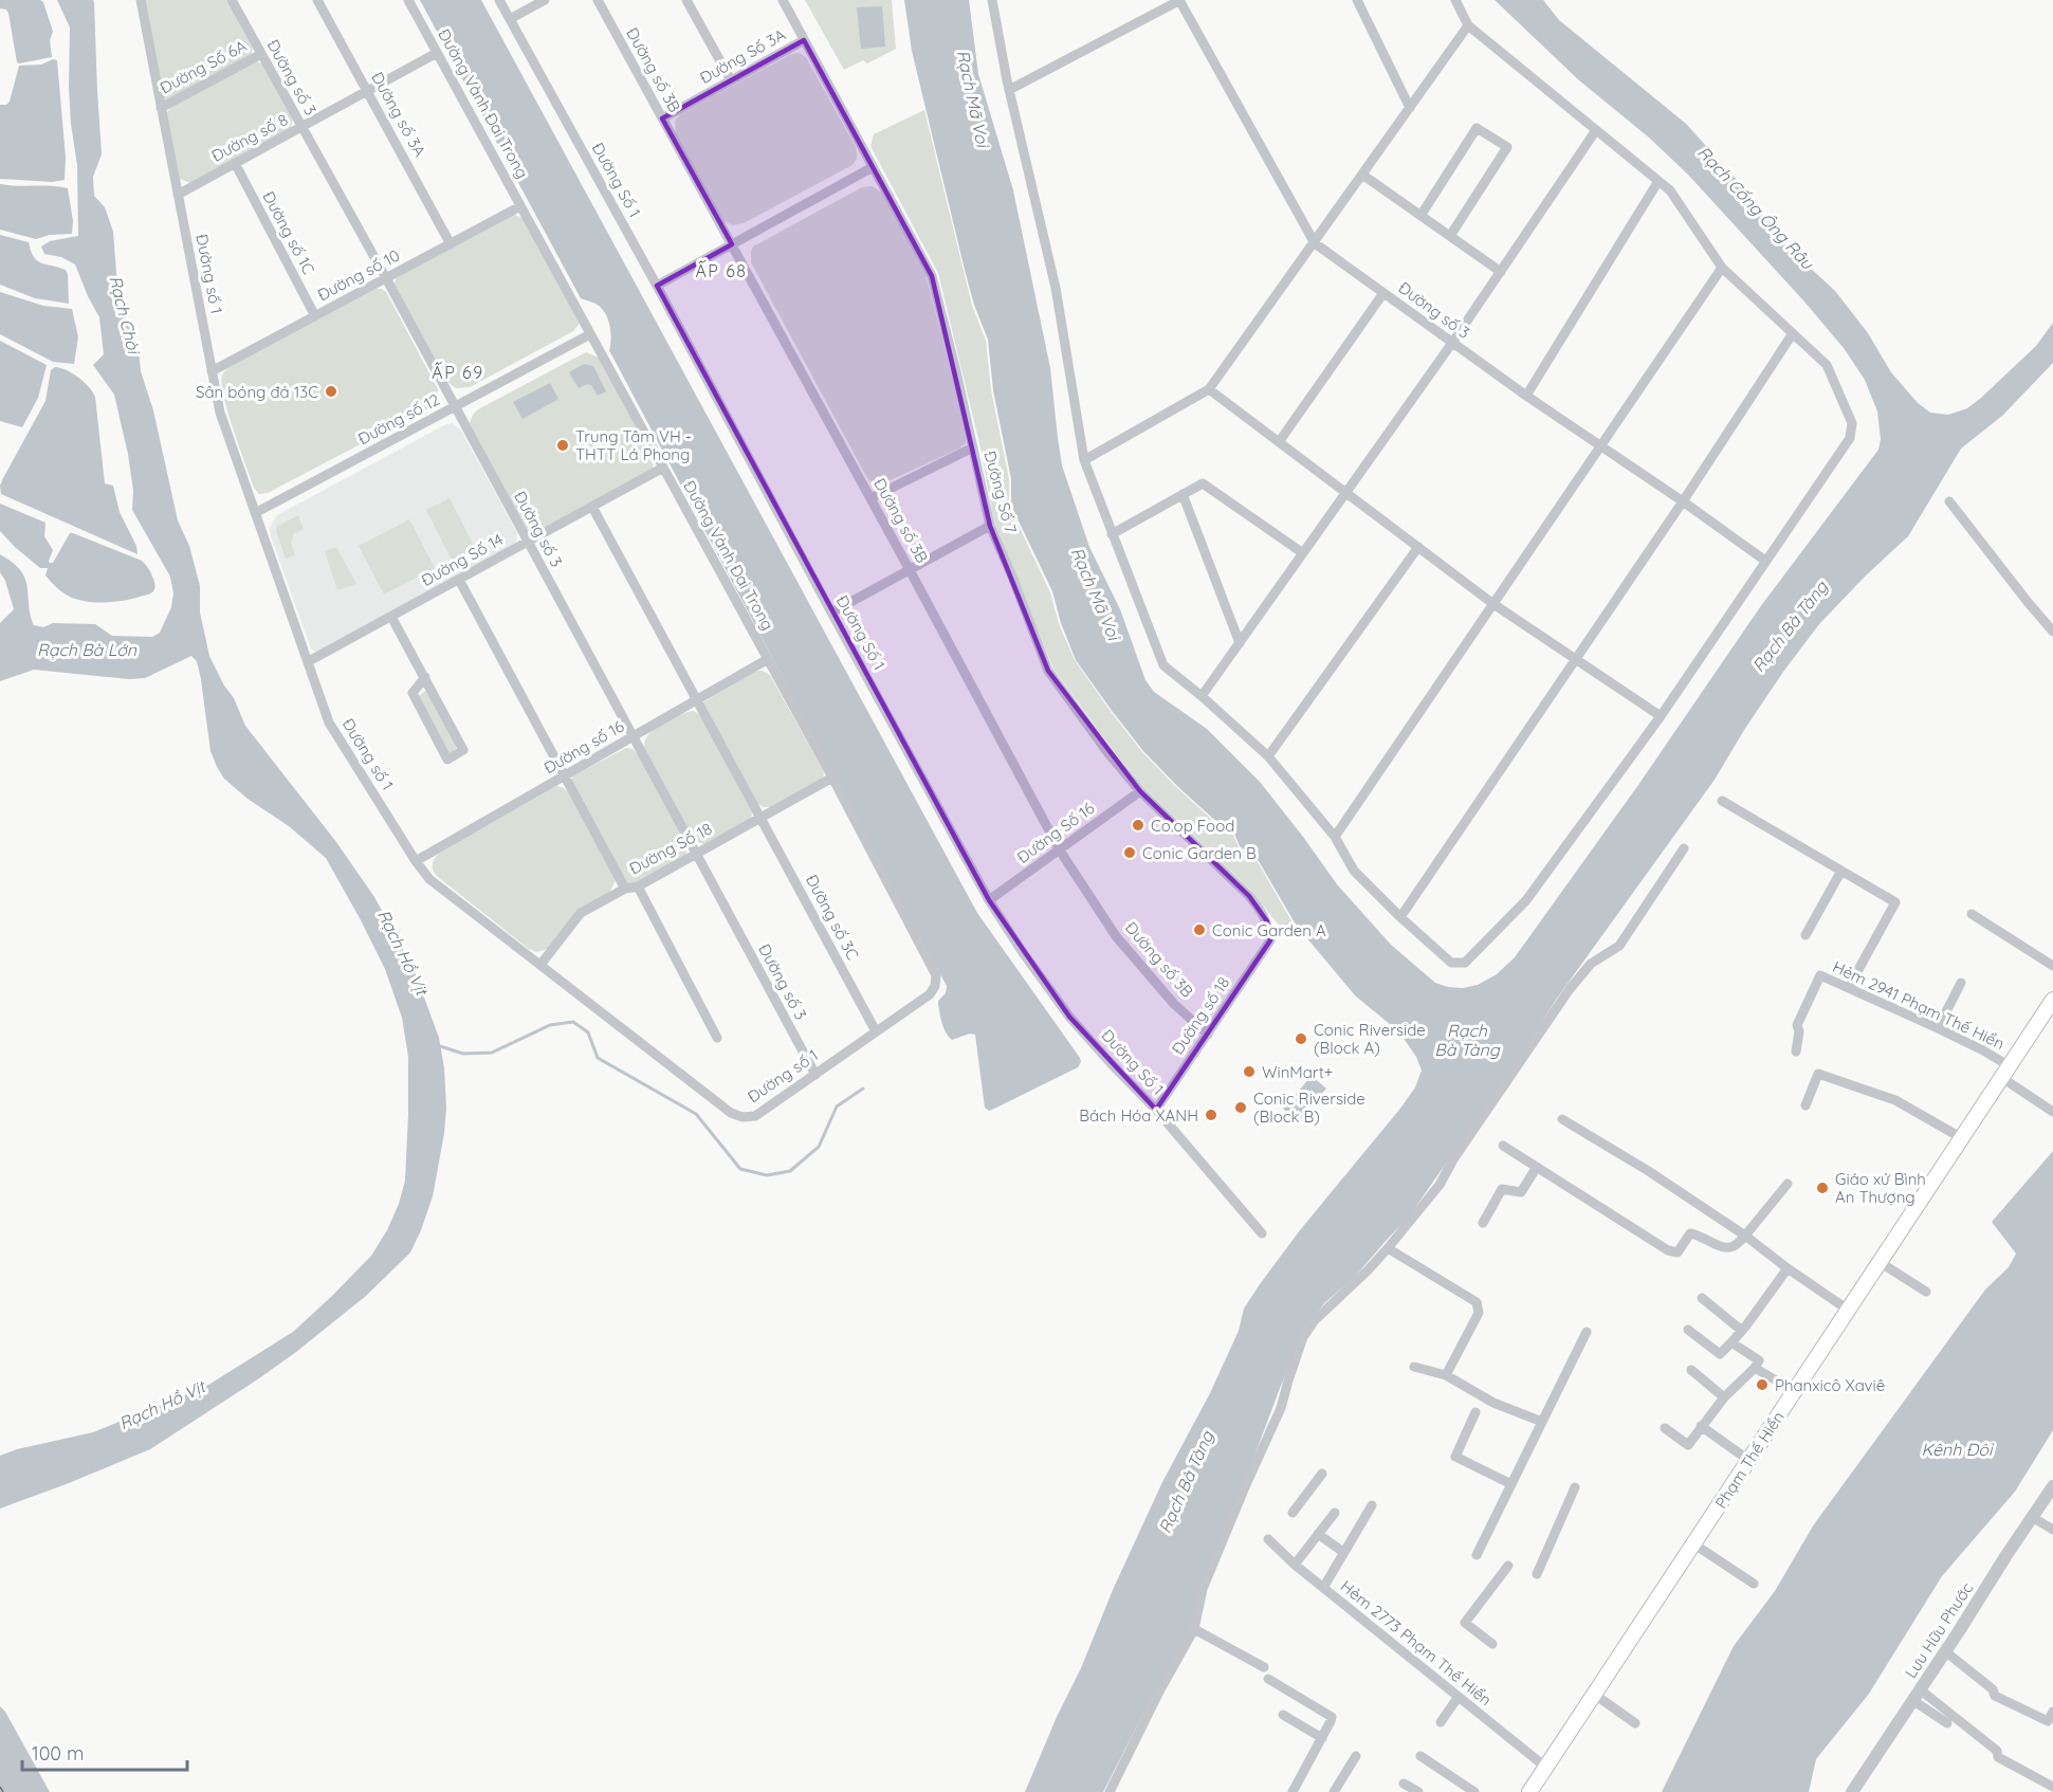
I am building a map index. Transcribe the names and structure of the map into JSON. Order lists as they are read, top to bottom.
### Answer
{
  "streets": {
    "main road": ["Phạm Thế Hiển"],
    "street": [
      "Đường Số 3A",
      "Đường Số 6A",
      "Đường số 3B",
      "Đường số 3",
      "Đường Vành Đai Trong",
      "Đường số 3A",
      "Đường số 8",
      "Đường Số 1",
      "Đường số 1C",
      "Đường số 1",
      "Đường số 10",
      "Đường số 12",
      "Đường Số 7",
      "Đường Số 14",
      "Đường số 16",
      "Đường Số 16",
      "Đường Số 18",
      "Đường số 3C",
      "Hẻm 2941 Phạm Thế Hiển",
      "Đường số 18",
      "Lưu Hữu Phước",
      "Hẻm 2773 Phạm Thế Hiển"
    ]
  },
  "crossings": [
    ["Đường Số 3A", "Đường số 3B"],
    ["Đường Số 3A", "Đường Số 7"],
    ["Đường Số 6A", "Đường số 3"],
    ["Đường Số 6A", "Đường số 1"],
    ["Đường số 3B", "Đường Số 16"],
    ["Đường số 3B", "Đường số 18"],
    ["Đường số 3", "Đường số 8"],
    ["Đường số 3", "Đường số 1"],
    ["Đường số 3", "Đường số 10"],
    ["Đường số 3", "Đường số 12"],
    ["Đường số 3", "Đường Số 14"],
    ["Đường số 3", "Đường số 16"],
    ["Đường số 3", "Đường Số 18"],
    ["Đường Vành Đai Trong", "Đường số 8"],
    ["Đường Vành Đai Trong", "Đường số 1"],
    ["Đường Vành Đai Trong", "Đường số 10"],
    ["Đường Vành Đai Trong", "Đường số 12"],
    ["Đường Vành Đai Trong", "Đường Số 14"],
    ["Đường Vành Đai Trong", "Đường số 16"],
    ["Đường Vành Đai Trong", "Đường Số 18"],
    ["Đường số 3A", "Đường số 8"],
    ["Đường số 3A", "Đường số 10"],
    ["Đường số 8", "Đường số 1C"],
    ["Đường số 8", "Đường số 1"],
    ["Đường Số 1", "Đường Số 16"],
    ["Đường Số 1", "Đường số 18"],
    ["Đường số 1C", "Đường số 10"],
    ["Đường số 1", "Đường số 10"],
    ["Đường số 1", "Đường số 12"],
    ["Đường số 1", "Đường Số 14"],
    ["Đường số 1", "Đường số 16"],
    ["Đường số 1", "Đường Số 18"],
    ["Đường số 1", "Đường số 3C"],
    ["Đường Số 7", "Đường Số 16"],
    ["Đường Số 7", "Đường số 18"],
    ["Đường Số 18", "Đường số 3C"],
    ["Hẻm 2941 Phạm Thế Hiển", "Phạm Thế Hiển"],
    ["Phạm Thế Hiển", "Hẻm 2773 Phạm Thế Hiển"]
  ],
  "districts": ["ẤP 68", "ẤP 69"],
  "water": [
    "Rạch Mã Voi",
    "Rạch Cống Ông Râu",
    "Rạch Chòi",
    "Rạch Bà Tàng",
    "Rạch Bà Lớn",
    "Rạch Hồ Vịt",
    "Kênh Đôi"
  ],
  "places": [
    "Sân bóng đá 13C",
    "Trung Tâm VH - THTT Lá Phong",
    "Co.op Food",
    "Conic Garden B",
    "Conic Garden A",
    "Conic Riverside (Block A)",
    "WinMart+",
    "Conic Riverside (Block B)",
    "Bách Hóa XANH",
    "Giáo xứ Bình An Thượng",
    "Phanxicô Xaviê"
  ],
  "scale_bar": "100 m"
}
